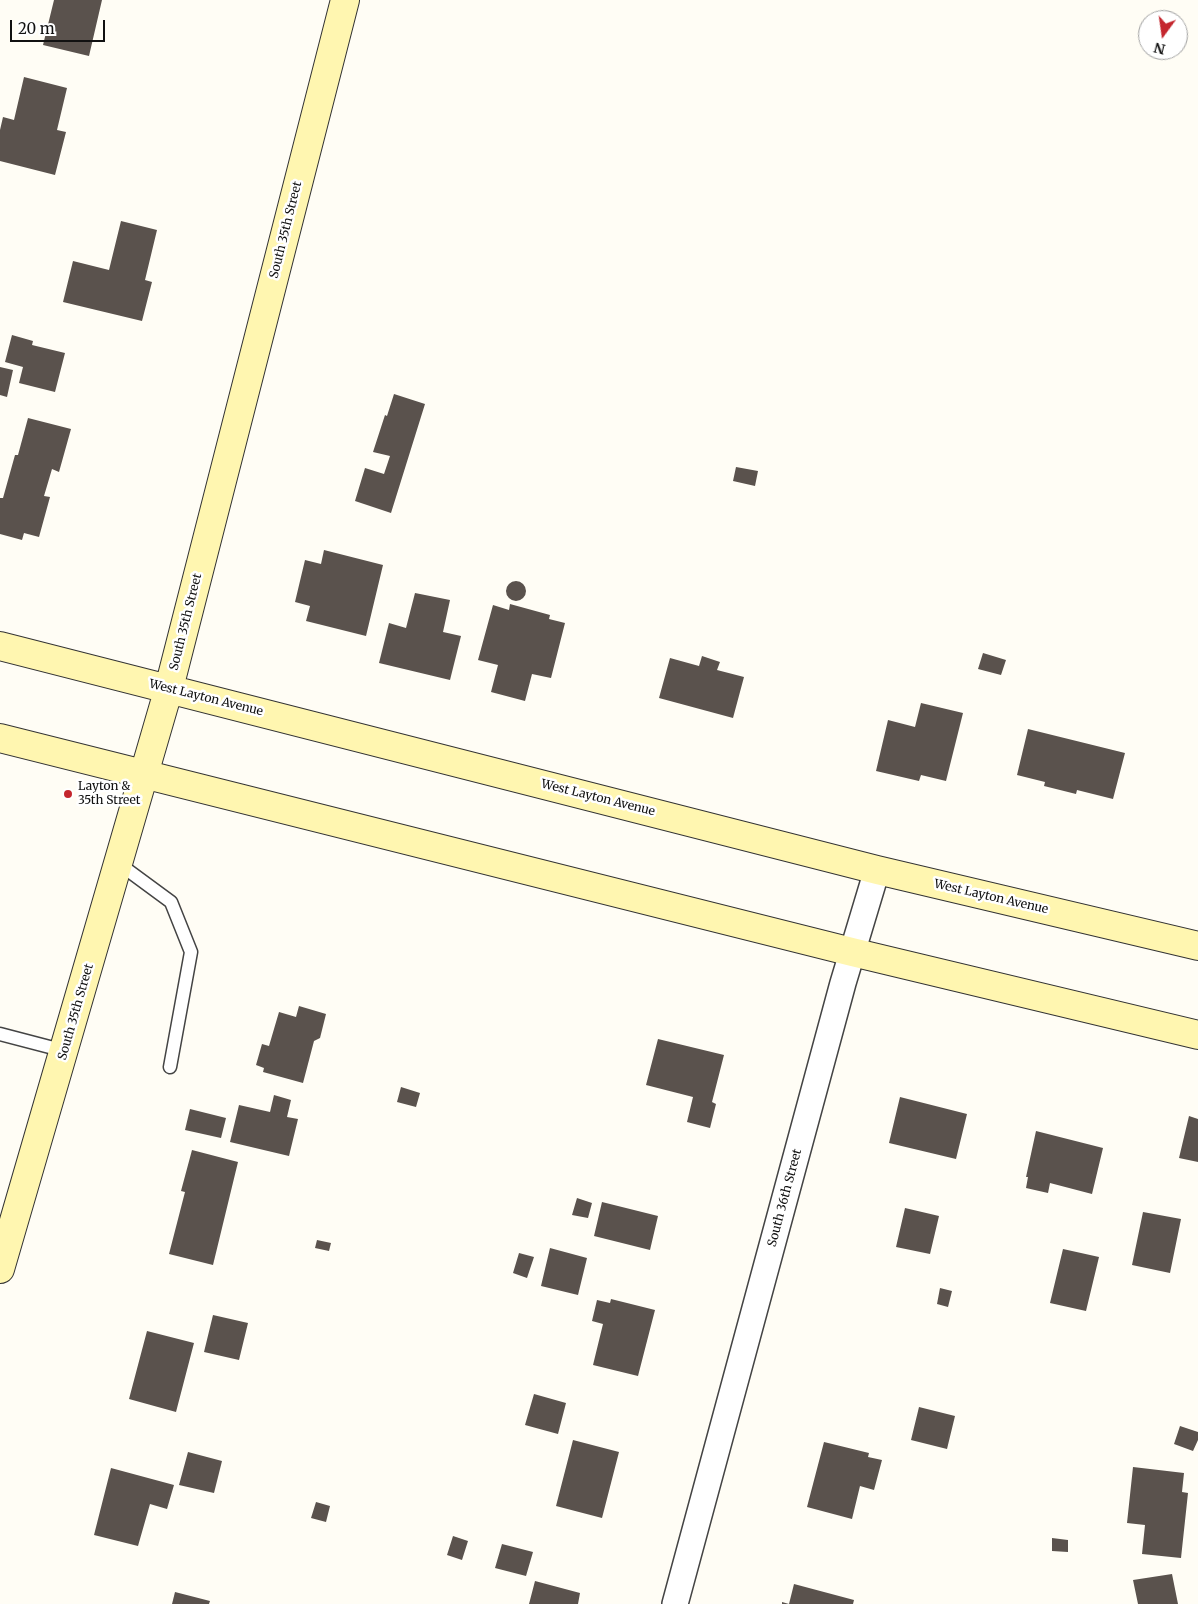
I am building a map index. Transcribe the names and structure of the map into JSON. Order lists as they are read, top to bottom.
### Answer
{
  "streets": {
    "main road": ["South 35th Street", "West Layton Avenue"],
    "street": ["South 36th Street"]
  },
  "crossings": [
    ["South 35th Street", "West Layton Avenue"],
    ["West Layton Avenue", "South 36th Street"]
  ],
  "places": ["Layton & 35th Street"],
  "scale_bar": "20 m",
  "north": "bottom"
}
